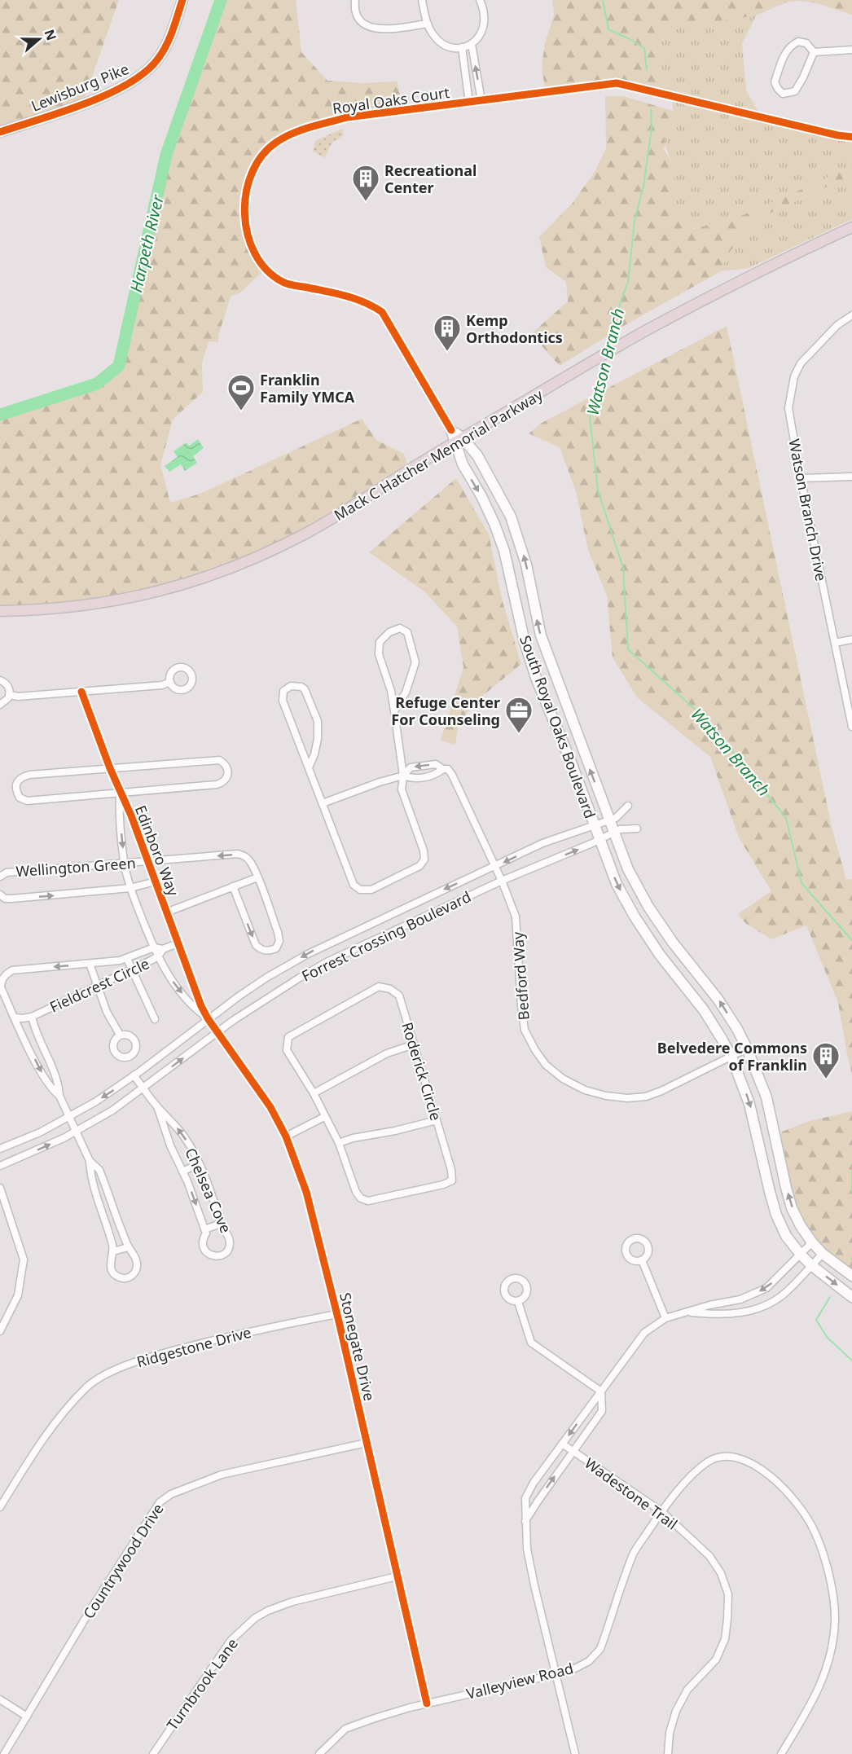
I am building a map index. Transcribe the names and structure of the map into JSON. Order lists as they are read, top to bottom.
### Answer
{
  "streets": {
    "main road": ["Lewisburg Pike", "Mack C Hatcher Memorial Parkway", "South Royal Oaks Boulevard"],
    "street": [
      "Royal Oaks Court",
      "Watson Branch Drive",
      "Edinboro Way",
      "Wellington Green",
      "Forrest Crossing Boulevard",
      "Bedford Way",
      "Fieldcrest Circle",
      "Roderick Circle",
      "Chelsea Cove",
      "Ridgestone Drive",
      "Stonegate Drive",
      "Wadestone Trail",
      "Countrywood Drive",
      "Valleyview Road",
      "Turnbrook Lane"
    ]
  },
  "crossings": [
    ["Royal Oaks Court", "South Royal Oaks Boulevard"],
    ["Mack C Hatcher Memorial Parkway", "South Royal Oaks Boulevard"],
    ["South Royal Oaks Boulevard", "Forrest Crossing Boulevard"],
    ["South Royal Oaks Boulevard", "Bedford Way"],
    ["Edinboro Way", "Wellington Green"],
    ["Edinboro Way", "Forrest Crossing Boulevard"],
    ["Edinboro Way", "Fieldcrest Circle"],
    ["Edinboro Way", "Stonegate Drive"],
    ["Forrest Crossing Boulevard", "Bedford Way"],
    ["Forrest Crossing Boulevard", "Fieldcrest Circle"],
    ["Forrest Crossing Boulevard", "Chelsea Cove"],
    ["Forrest Crossing Boulevard", "Stonegate Drive"],
    ["Ridgestone Drive", "Stonegate Drive"],
    ["Stonegate Drive", "Countrywood Drive"],
    ["Stonegate Drive", "Valleyview Road"],
    ["Stonegate Drive", "Turnbrook Lane"],
    ["Wadestone Trail", "Valleyview Road"]
  ],
  "water": ["Harpeth River", "Watson Branch"],
  "places": {
    "building": ["Recreational Center", "Kemp Orthodontics", "Belvedere Commons of Franklin"],
    "sports": ["Franklin Family YMCA"],
    "office": ["Refuge Center For Counseling"]
  },
  "north": "right"
}
